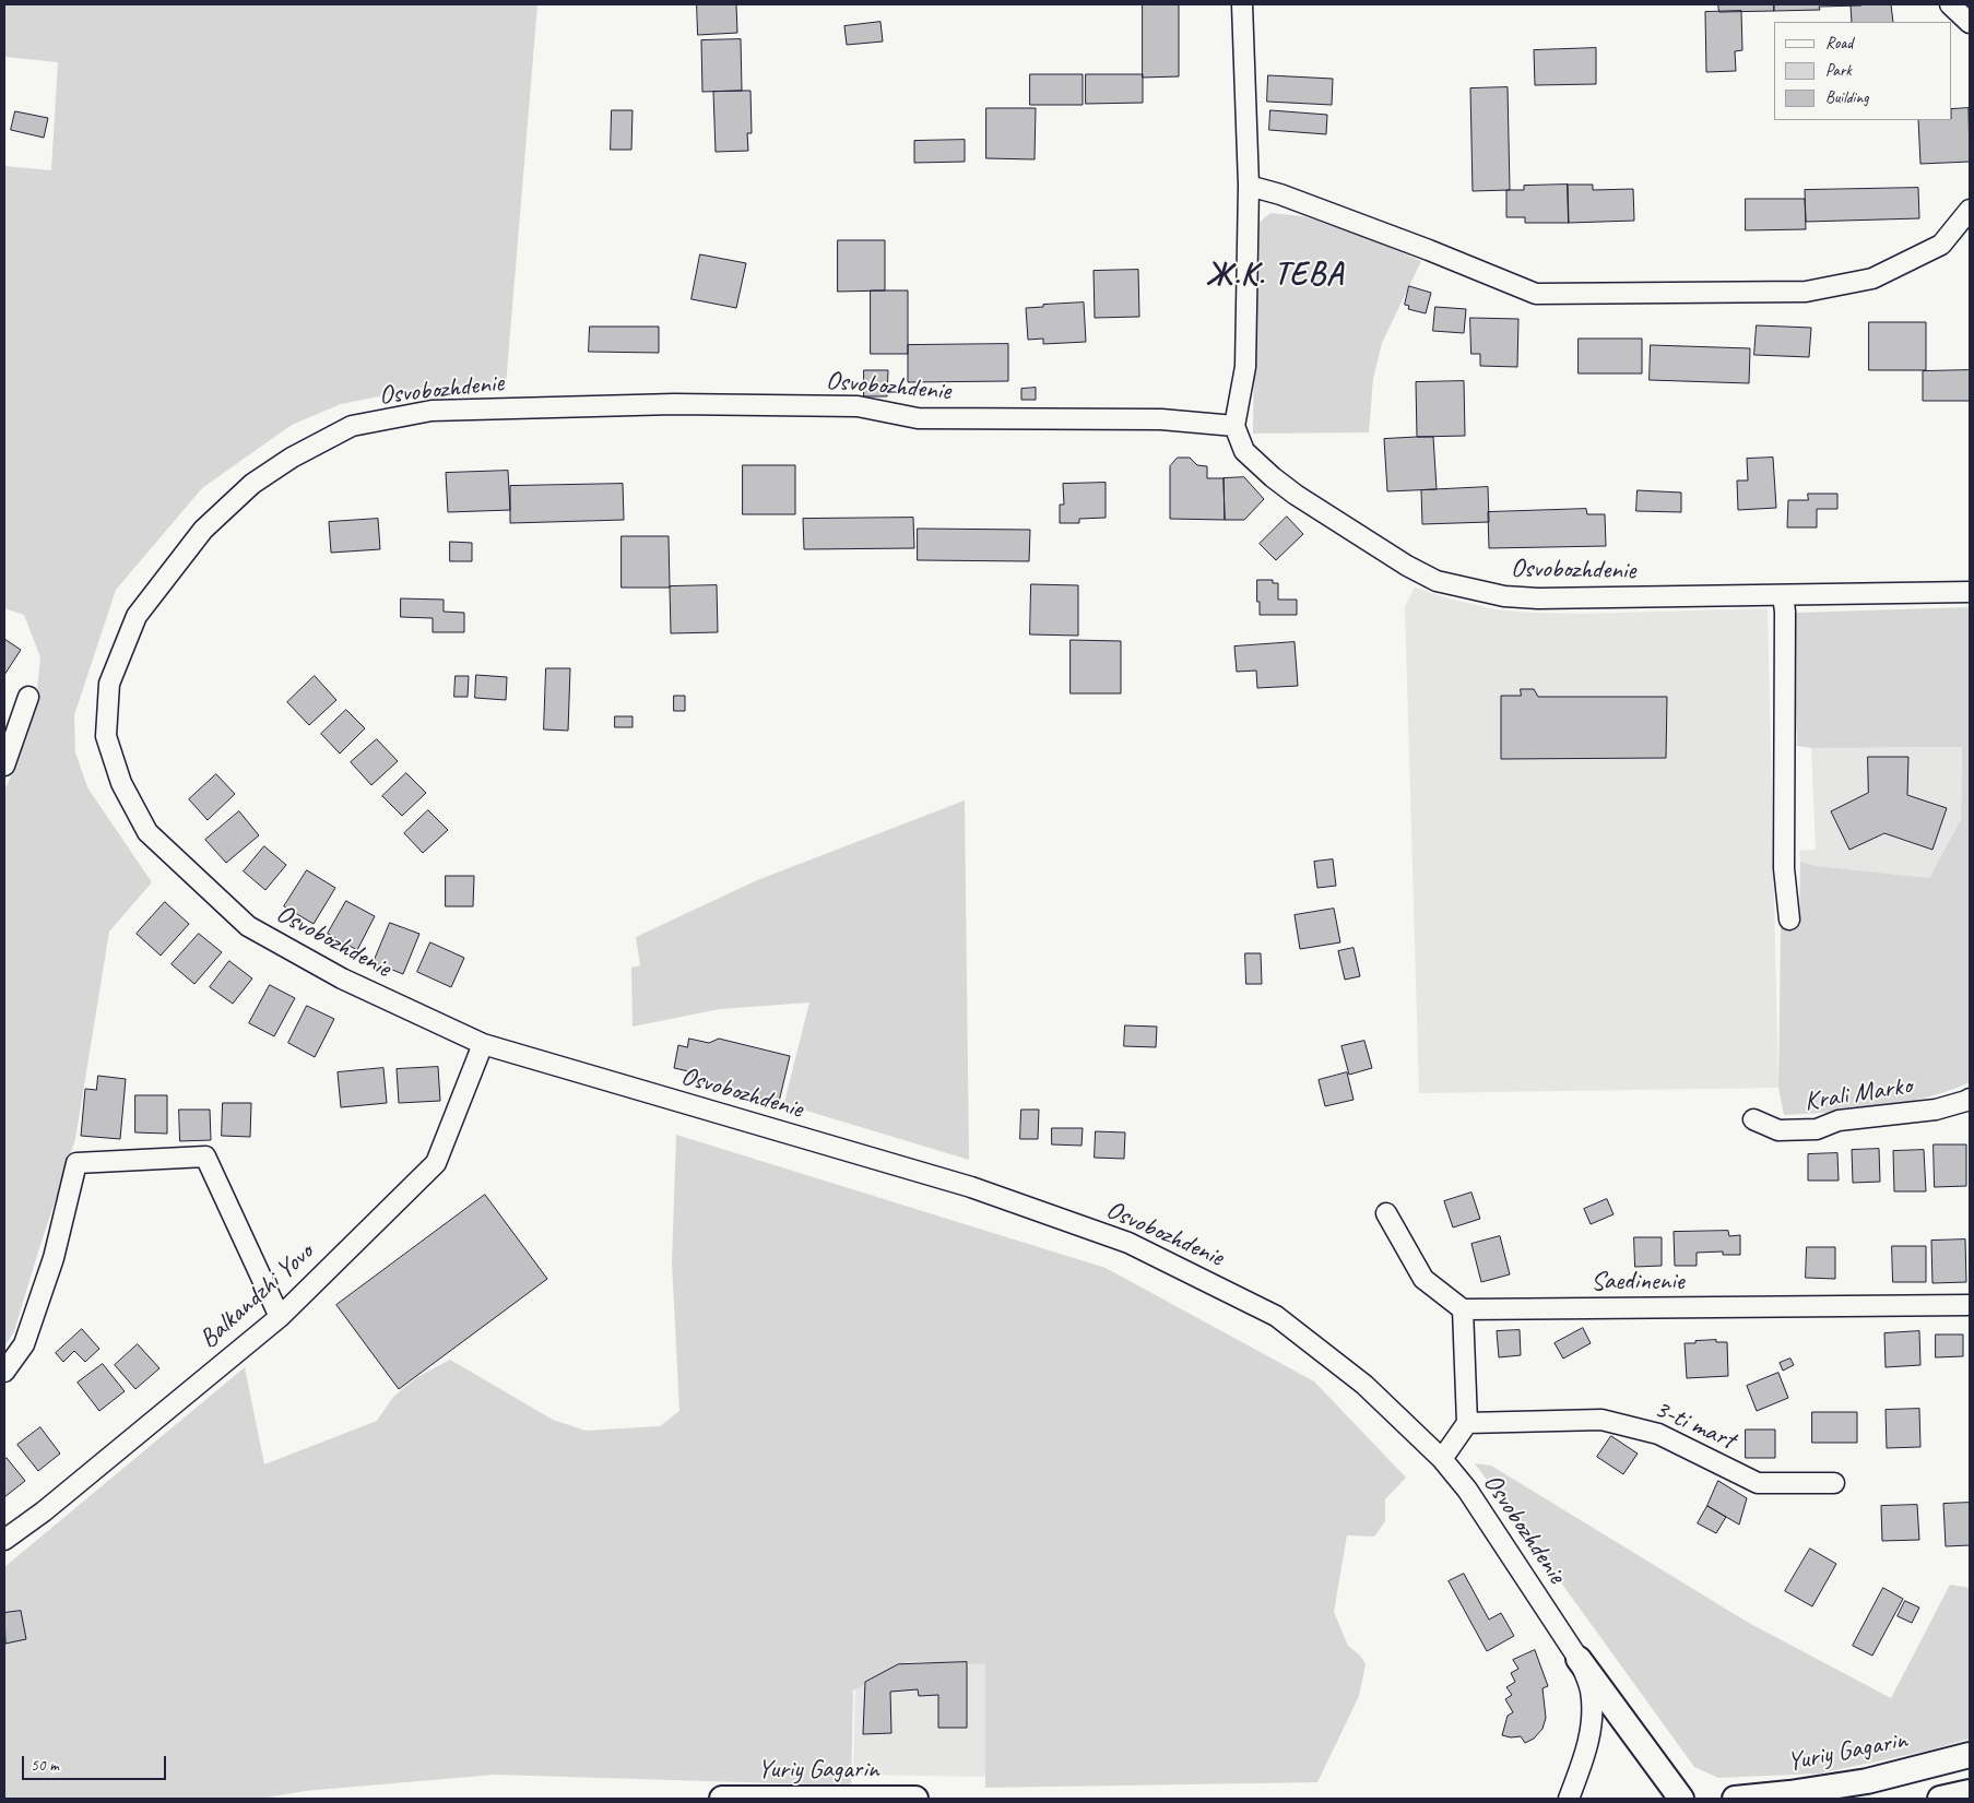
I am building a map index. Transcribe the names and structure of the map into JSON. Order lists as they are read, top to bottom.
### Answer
{
  "streets": {
    "street": [
      "Osvobozhdenie",
      "Krali Marko",
      "Saedinenie",
      "Balkandzhi Yovo",
      "3-ti mart",
      "Yuriy Gagarin"
    ]
  },
  "crossings": [
    ["Osvobozhdenie", "Balkandzhi Yovo"]
  ],
  "districts": ["Ж.К. ТЕВА"],
  "legend": ["Road", "Park", "Building"],
  "scale_bar": "50 m"
}
